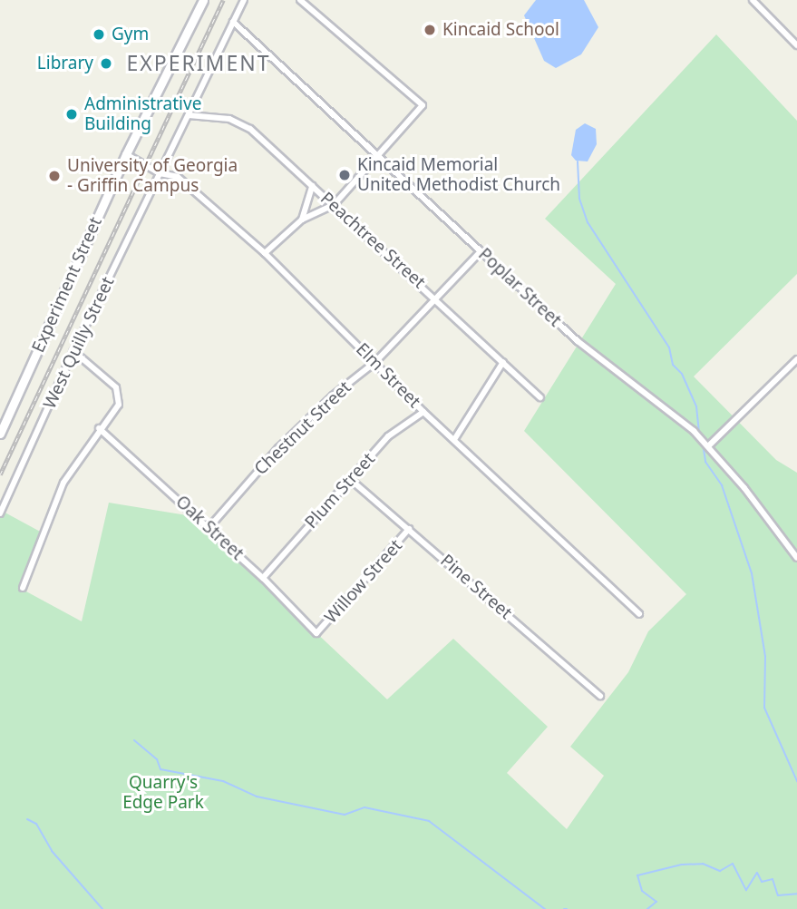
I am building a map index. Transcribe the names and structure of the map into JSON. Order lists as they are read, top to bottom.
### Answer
{
  "streets": {
    "main road": ["Experiment Street"],
    "street": [
      "Peachtree Street",
      "Poplar Street",
      "West Quilly Street",
      "Elm Street",
      "Chestnut Street",
      "Plum Street",
      "Oak Street",
      "Willow Street",
      "Pine Street"
    ]
  },
  "crossings": [
    ["Peachtree Street", "West Quilly Street"],
    ["Peachtree Street", "Chestnut Street"],
    ["Experiment Street", "Elm Street"],
    ["Poplar Street", "West Quilly Street"],
    ["Poplar Street", "Chestnut Street"],
    ["West Quilly Street", "Elm Street"],
    ["Elm Street", "Chestnut Street"],
    ["Elm Street", "Plum Street"],
    ["Chestnut Street", "Oak Street"],
    ["Plum Street", "Oak Street"],
    ["Plum Street", "Pine Street"],
    ["Oak Street", "Willow Street"],
    ["Willow Street", "Pine Street"]
  ],
  "districts": ["EXPERIMENT"],
  "parks": ["Quarry's Edge Park"],
  "places": [
    "Kincaid School",
    "Gym",
    "Library",
    "Administrative Building",
    "Kincaid Memorial United Methodist Church",
    "University of Georgia - Griffin Campus"
  ]
}
